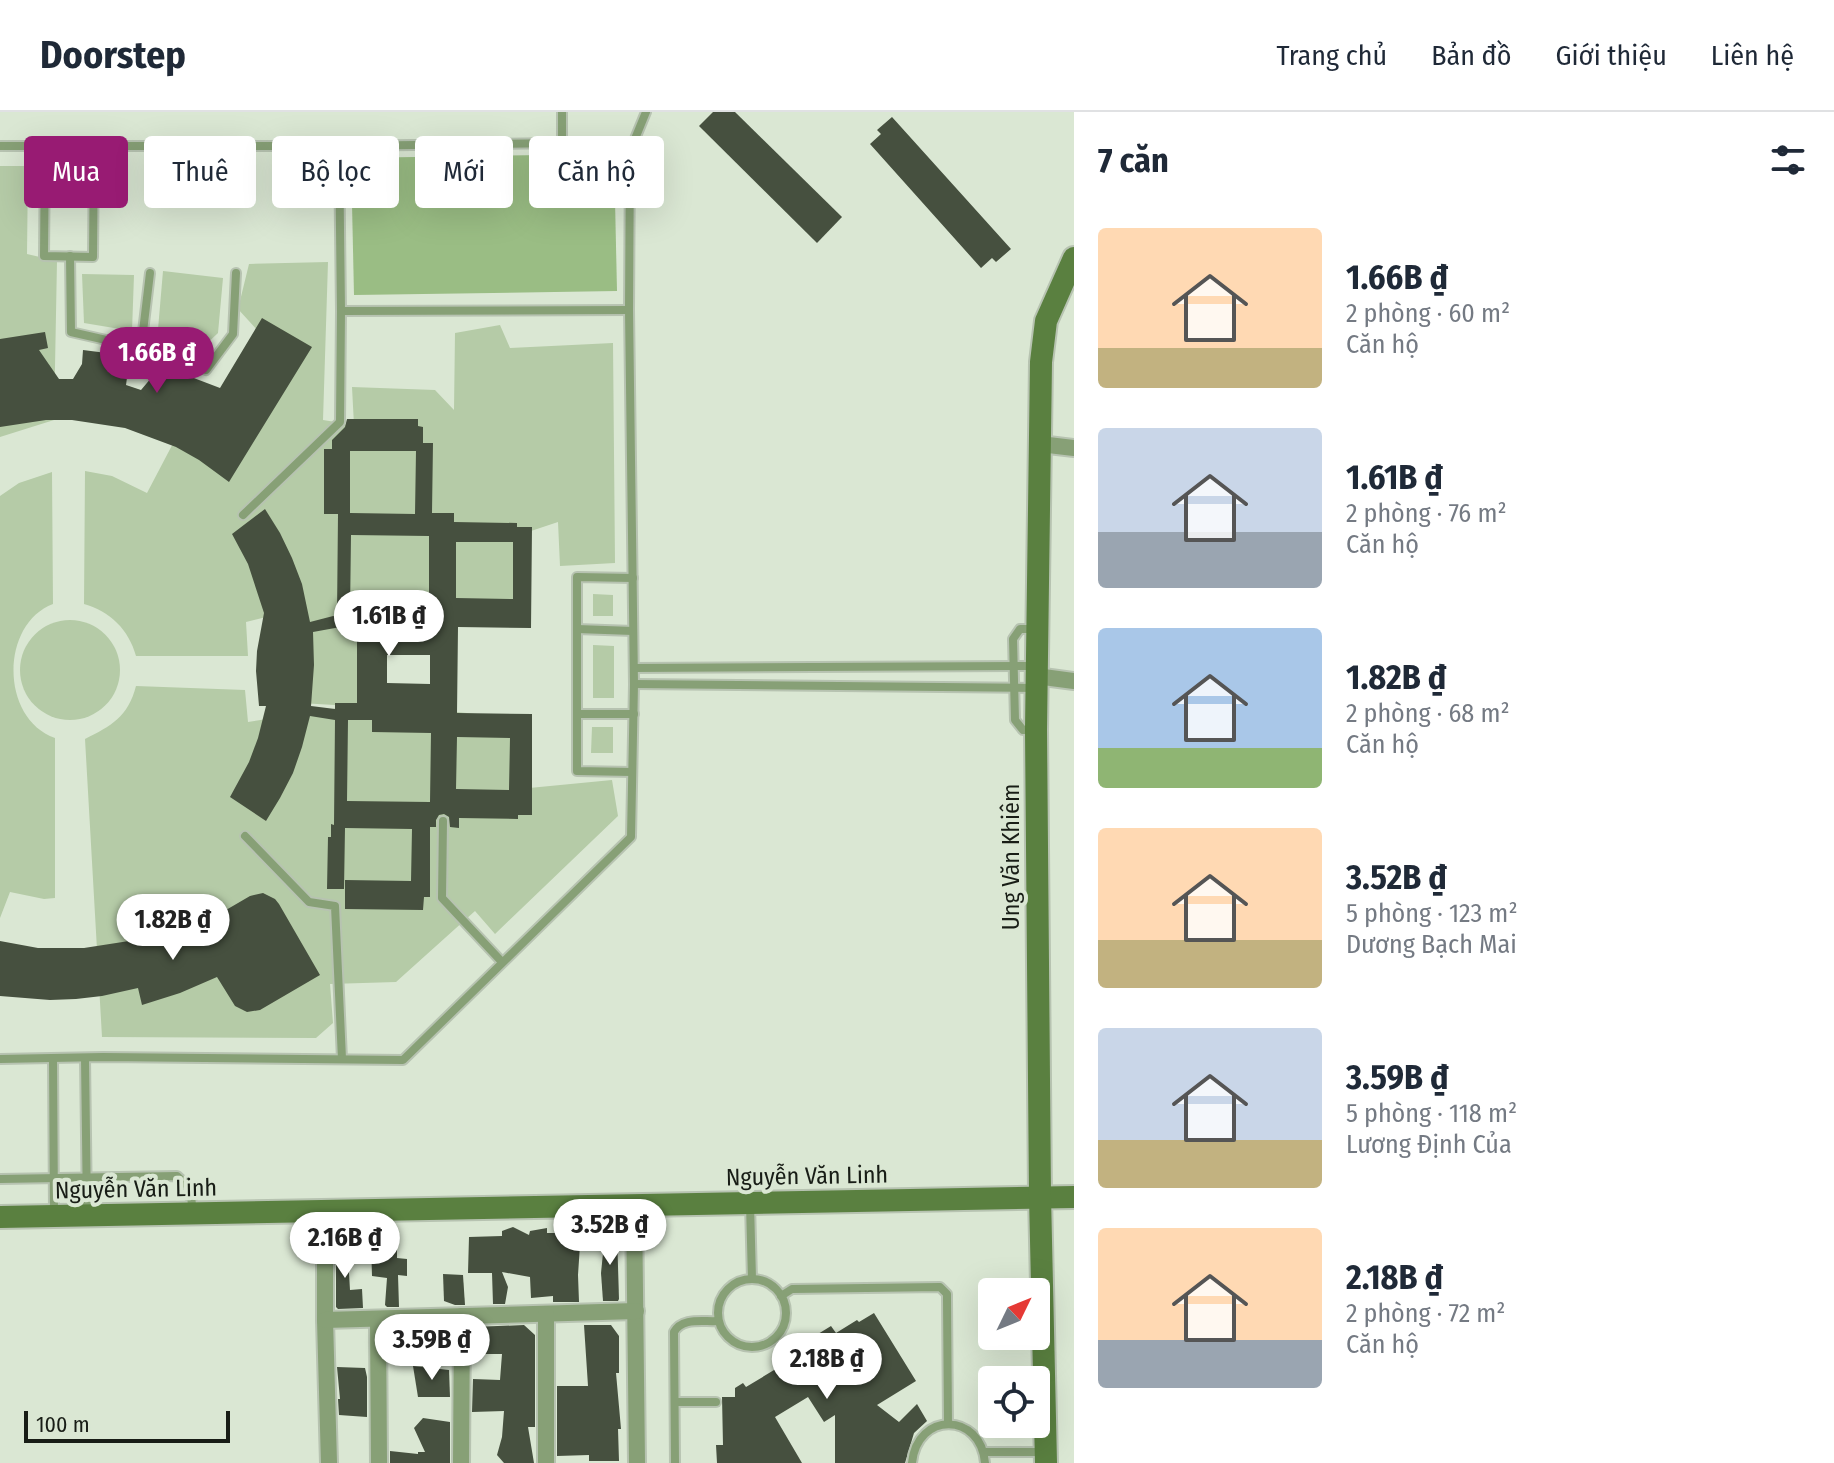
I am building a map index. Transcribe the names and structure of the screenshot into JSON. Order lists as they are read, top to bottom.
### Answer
{
  "streets": {
    "street": ["Ung Văn Khiêm", "Nguyễn Văn Linh"]
  },
  "crossings": [
    ["Ung Văn Khiêm", "Nguyễn Văn Linh"]
  ],
  "scale_bar": "100 m",
  "north": "top right",
  "page": {
    "header": "Doorstep",
    "nav": [
      "Trang chủ",
      "Bản đồ",
      "Giới thiệu",
      "Liên hệ"
    ],
    "heading": "7 căn",
    "chip": [
      "Mua",
      "Thuê",
      "Bộ lọc",
      "Mới",
      "Căn hộ"
    ],
    "list": [
      {
        "name": "1.66B ₫",
        "note": "2 phòng · 60 m² · Căn hộ"
      },
      {
        "name": "1.61B ₫",
        "note": "2 phòng · 76 m² · Căn hộ"
      },
      {
        "name": "1.82B ₫",
        "note": "2 phòng · 68 m² · Căn hộ"
      },
      {
        "name": "3.52B ₫",
        "note": "5 phòng · 123 m² · Dương Bạch Mai"
      },
      {
        "name": "3.59B ₫",
        "note": "5 phòng · 118 m² · Lương Định Của"
      },
      {
        "name": "2.18B ₫",
        "note": "2 phòng · 72 m² · Căn hộ"
      }
    ],
    "price": [
      "1.66B ₫",
      "1.61B ₫",
      "1.82B ₫",
      "3.52B ₫",
      "2.16B ₫",
      "3.59B ₫",
      "2.18B ₫"
    ],
    "scale": "100 m"
  }
}
